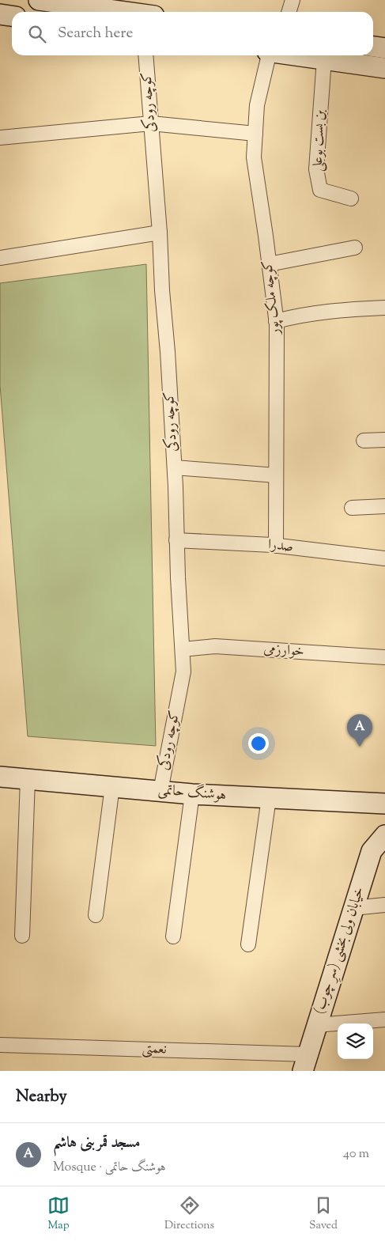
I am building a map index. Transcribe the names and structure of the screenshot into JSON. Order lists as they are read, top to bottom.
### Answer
{
  "streets": {
    "main road": ["هوشنگ حاتمی", "خیابان ولی بخشی (سرِ چوب)"],
    "street": [
      "کوچه رودکی",
      "بن بست بوعلی",
      "کوچه ملک پور",
      "صدرا",
      "خوارزمی",
      "نعمتی"
    ]
  },
  "crossings": [
    ["کوچه رودکی", "صدرا"],
    ["کوچه رودکی", "خوارزمی"],
    ["کوچه رودکی", "هوشنگ حاتمی"],
    ["کوچه ملک پور", "صدرا"],
    ["خیابان ولی بخشی (سرِ چوب)", "نعمتی"]
  ],
  "page": {
    "search": "Search here",
    "pins": "A",
    "heading": "Nearby",
    "list": [
      {
        "mark": "A",
        "name": "مسجد قمربنی هاشم",
        "note": "Mosque · هوشنگ حاتمی",
        "value": "40 m"
      }
    ],
    "nav": ["Map", "Directions", "Saved"]
  }
}
